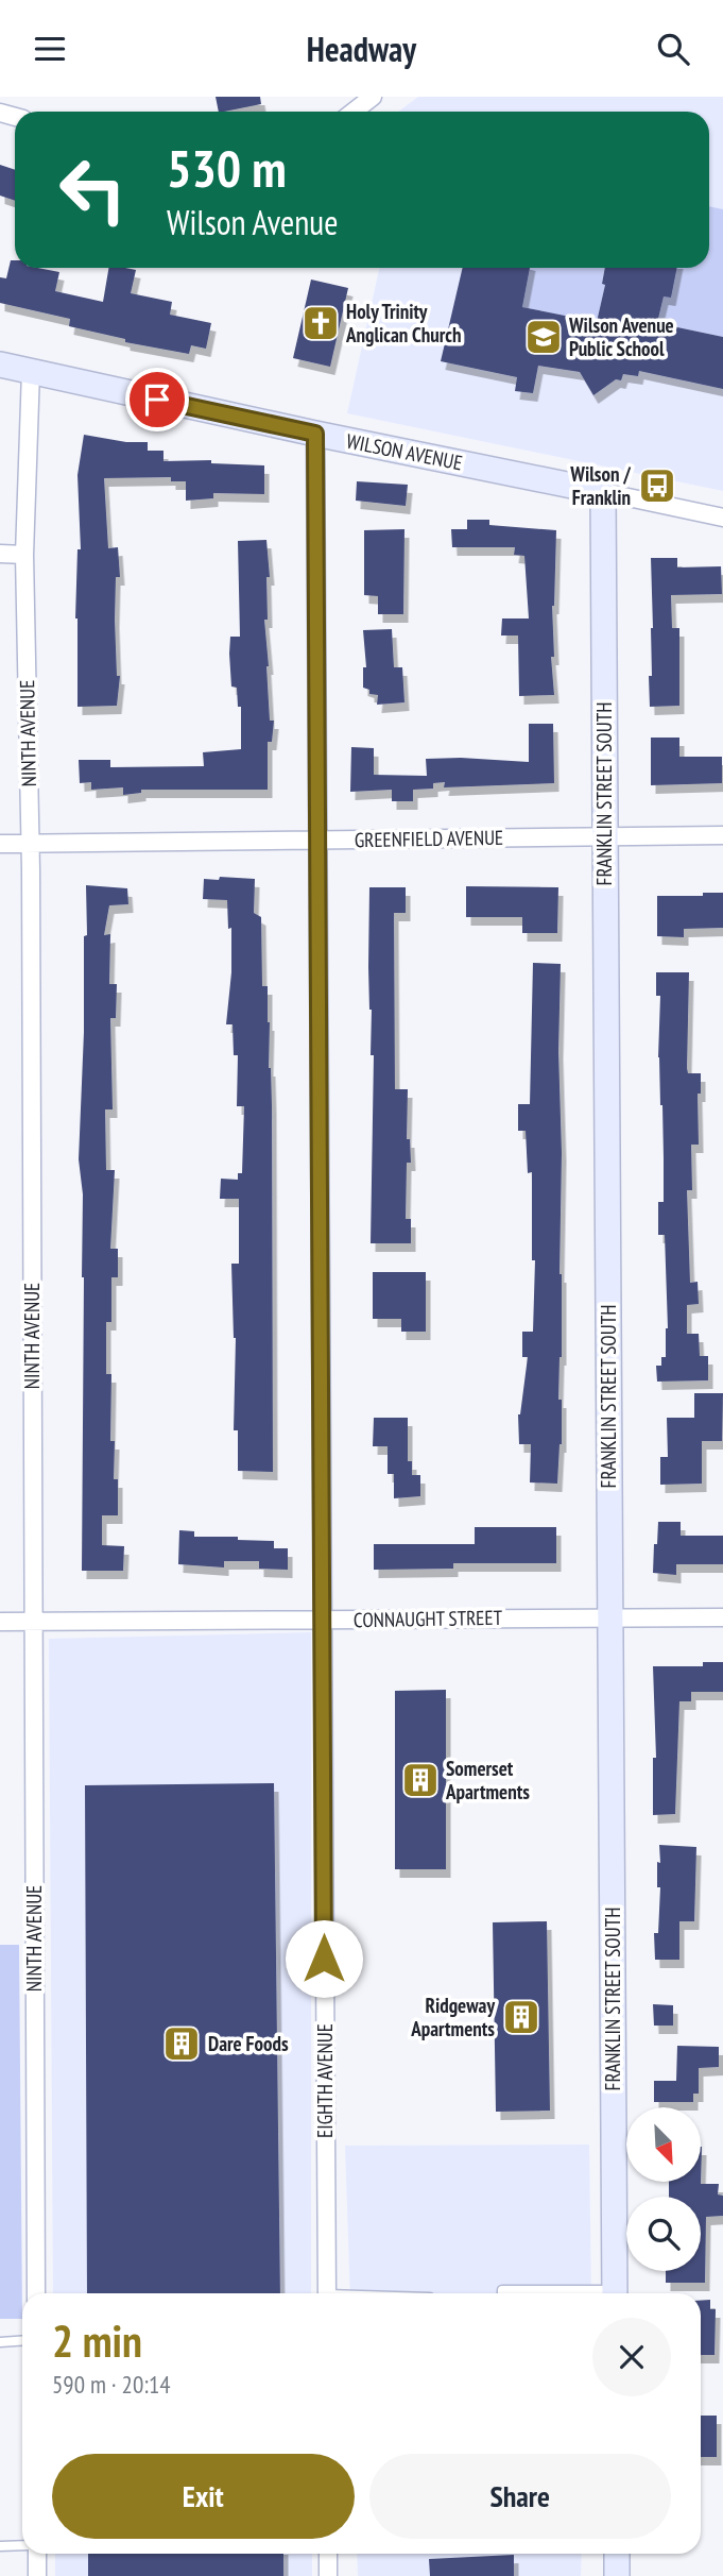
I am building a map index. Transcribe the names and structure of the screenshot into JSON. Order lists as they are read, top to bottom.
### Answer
{
  "streets": {
    "street": [
      "WILSON AVENUE",
      "NINTH AVENUE",
      "FRANKLIN STREET SOUTH",
      "GREENFIELD AVENUE",
      "CONNAUGHT STREET",
      "EIGHTH AVENUE"
    ]
  },
  "crossings": [
    ["WILSON AVENUE", "NINTH AVENUE"],
    ["WILSON AVENUE", "FRANKLIN STREET SOUTH"],
    ["WILSON AVENUE", "EIGHTH AVENUE"],
    ["NINTH AVENUE", "GREENFIELD AVENUE"],
    ["NINTH AVENUE", "CONNAUGHT STREET"],
    ["FRANKLIN STREET SOUTH", "GREENFIELD AVENUE"],
    ["FRANKLIN STREET SOUTH", "CONNAUGHT STREET"],
    ["GREENFIELD AVENUE", "EIGHTH AVENUE"],
    ["CONNAUGHT STREET", "EIGHTH AVENUE"]
  ],
  "places": {
    "church": ["Holy Trinity Anglican Church"],
    "school or university": ["Wilson Avenue Public School"],
    "bus stop": ["Wilson / Franklin"],
    "building": ["Somerset Apartments", "Ridgeway Apartments", "Dare Foods"]
  },
  "north": "bottom right",
  "page": {
    "header": "Headway",
    "turn": ["530 m", "Wilson Avenue"],
    "heading": ["2 min", "590 m · 20:14"],
    "buttons": ["Exit", "Share"]
  }
}
